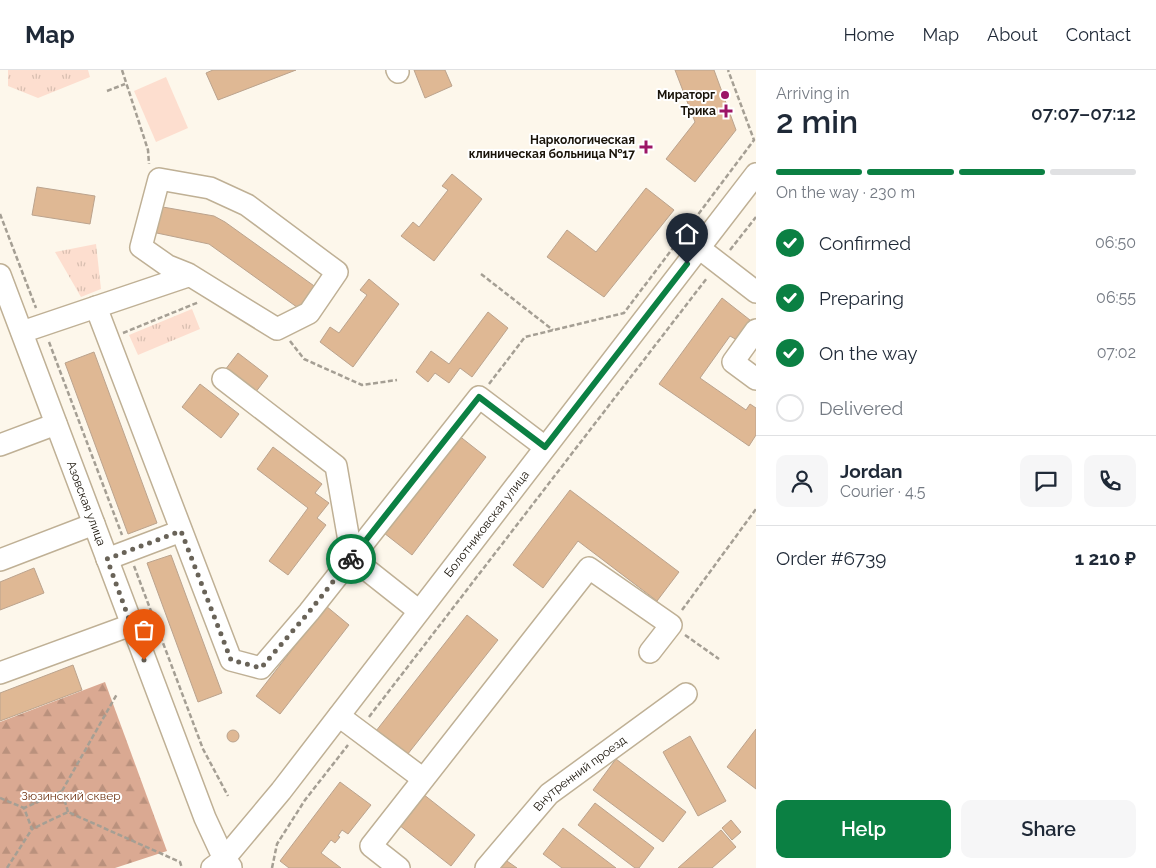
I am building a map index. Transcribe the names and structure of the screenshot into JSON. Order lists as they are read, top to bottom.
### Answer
{
  "streets": {
    "street": ["Азовская улица", "Болотниковская улица", "Внутренний проезд"]
  },
  "crossings": [
    ["Азовская улица", "Болотниковская улица"]
  ],
  "parks": ["Зюзинский сквер"],
  "places": {
    "other": ["Мираторг"],
    "health": ["Трика", "Наркологическая клиническая больница №17"]
  },
  "page": {
    "header": "Map",
    "nav": [
      "Home",
      "Map",
      "About",
      "Contact"
    ],
    "heading": ["2 min", "Arriving in", "07:07–07:12"],
    "panel": [
      "Jordan",
      "Courier · 4.5",
      "Order #6739",
      "1 210 ₽"
    ],
    "bar": "On the way · 230 m",
    "list": [
      ["Confirmed", "06:50"],
      ["Preparing", "06:55"],
      ["On the way", "07:02"],
      "Delivered"
    ],
    "buttons": ["Help", "Share"]
  }
}
